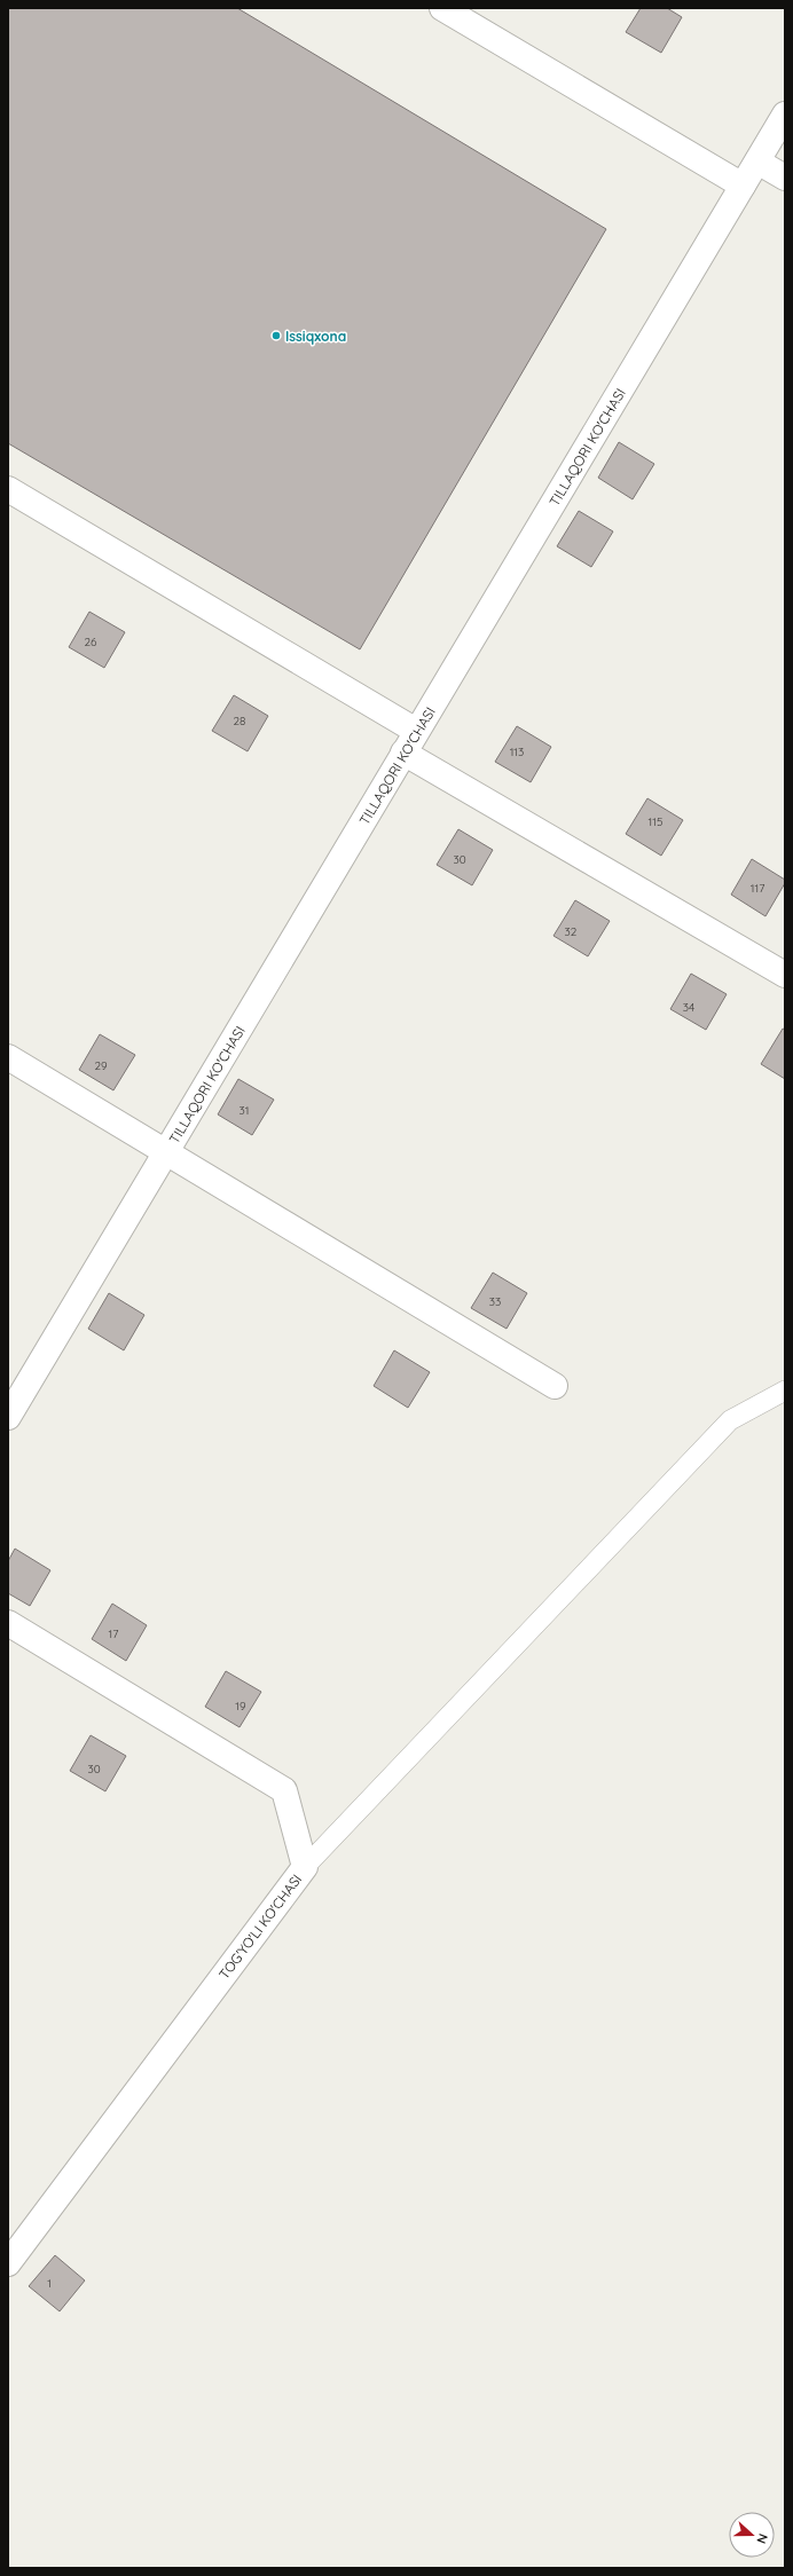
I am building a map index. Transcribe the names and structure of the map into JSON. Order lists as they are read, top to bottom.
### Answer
{
  "streets": {
    "street": ["TILLAQORI KO'CHASI", "TOG'YO'LI KO'CHASI"]
  },
  "places": ["Issiqxona"],
  "house_numbers": [
    "26",
    "28",
    "113",
    "115",
    "30",
    "117",
    "32",
    "34",
    "29",
    "31",
    "33",
    "17",
    "19",
    "30",
    "1"
  ],
  "north": "right"
}
